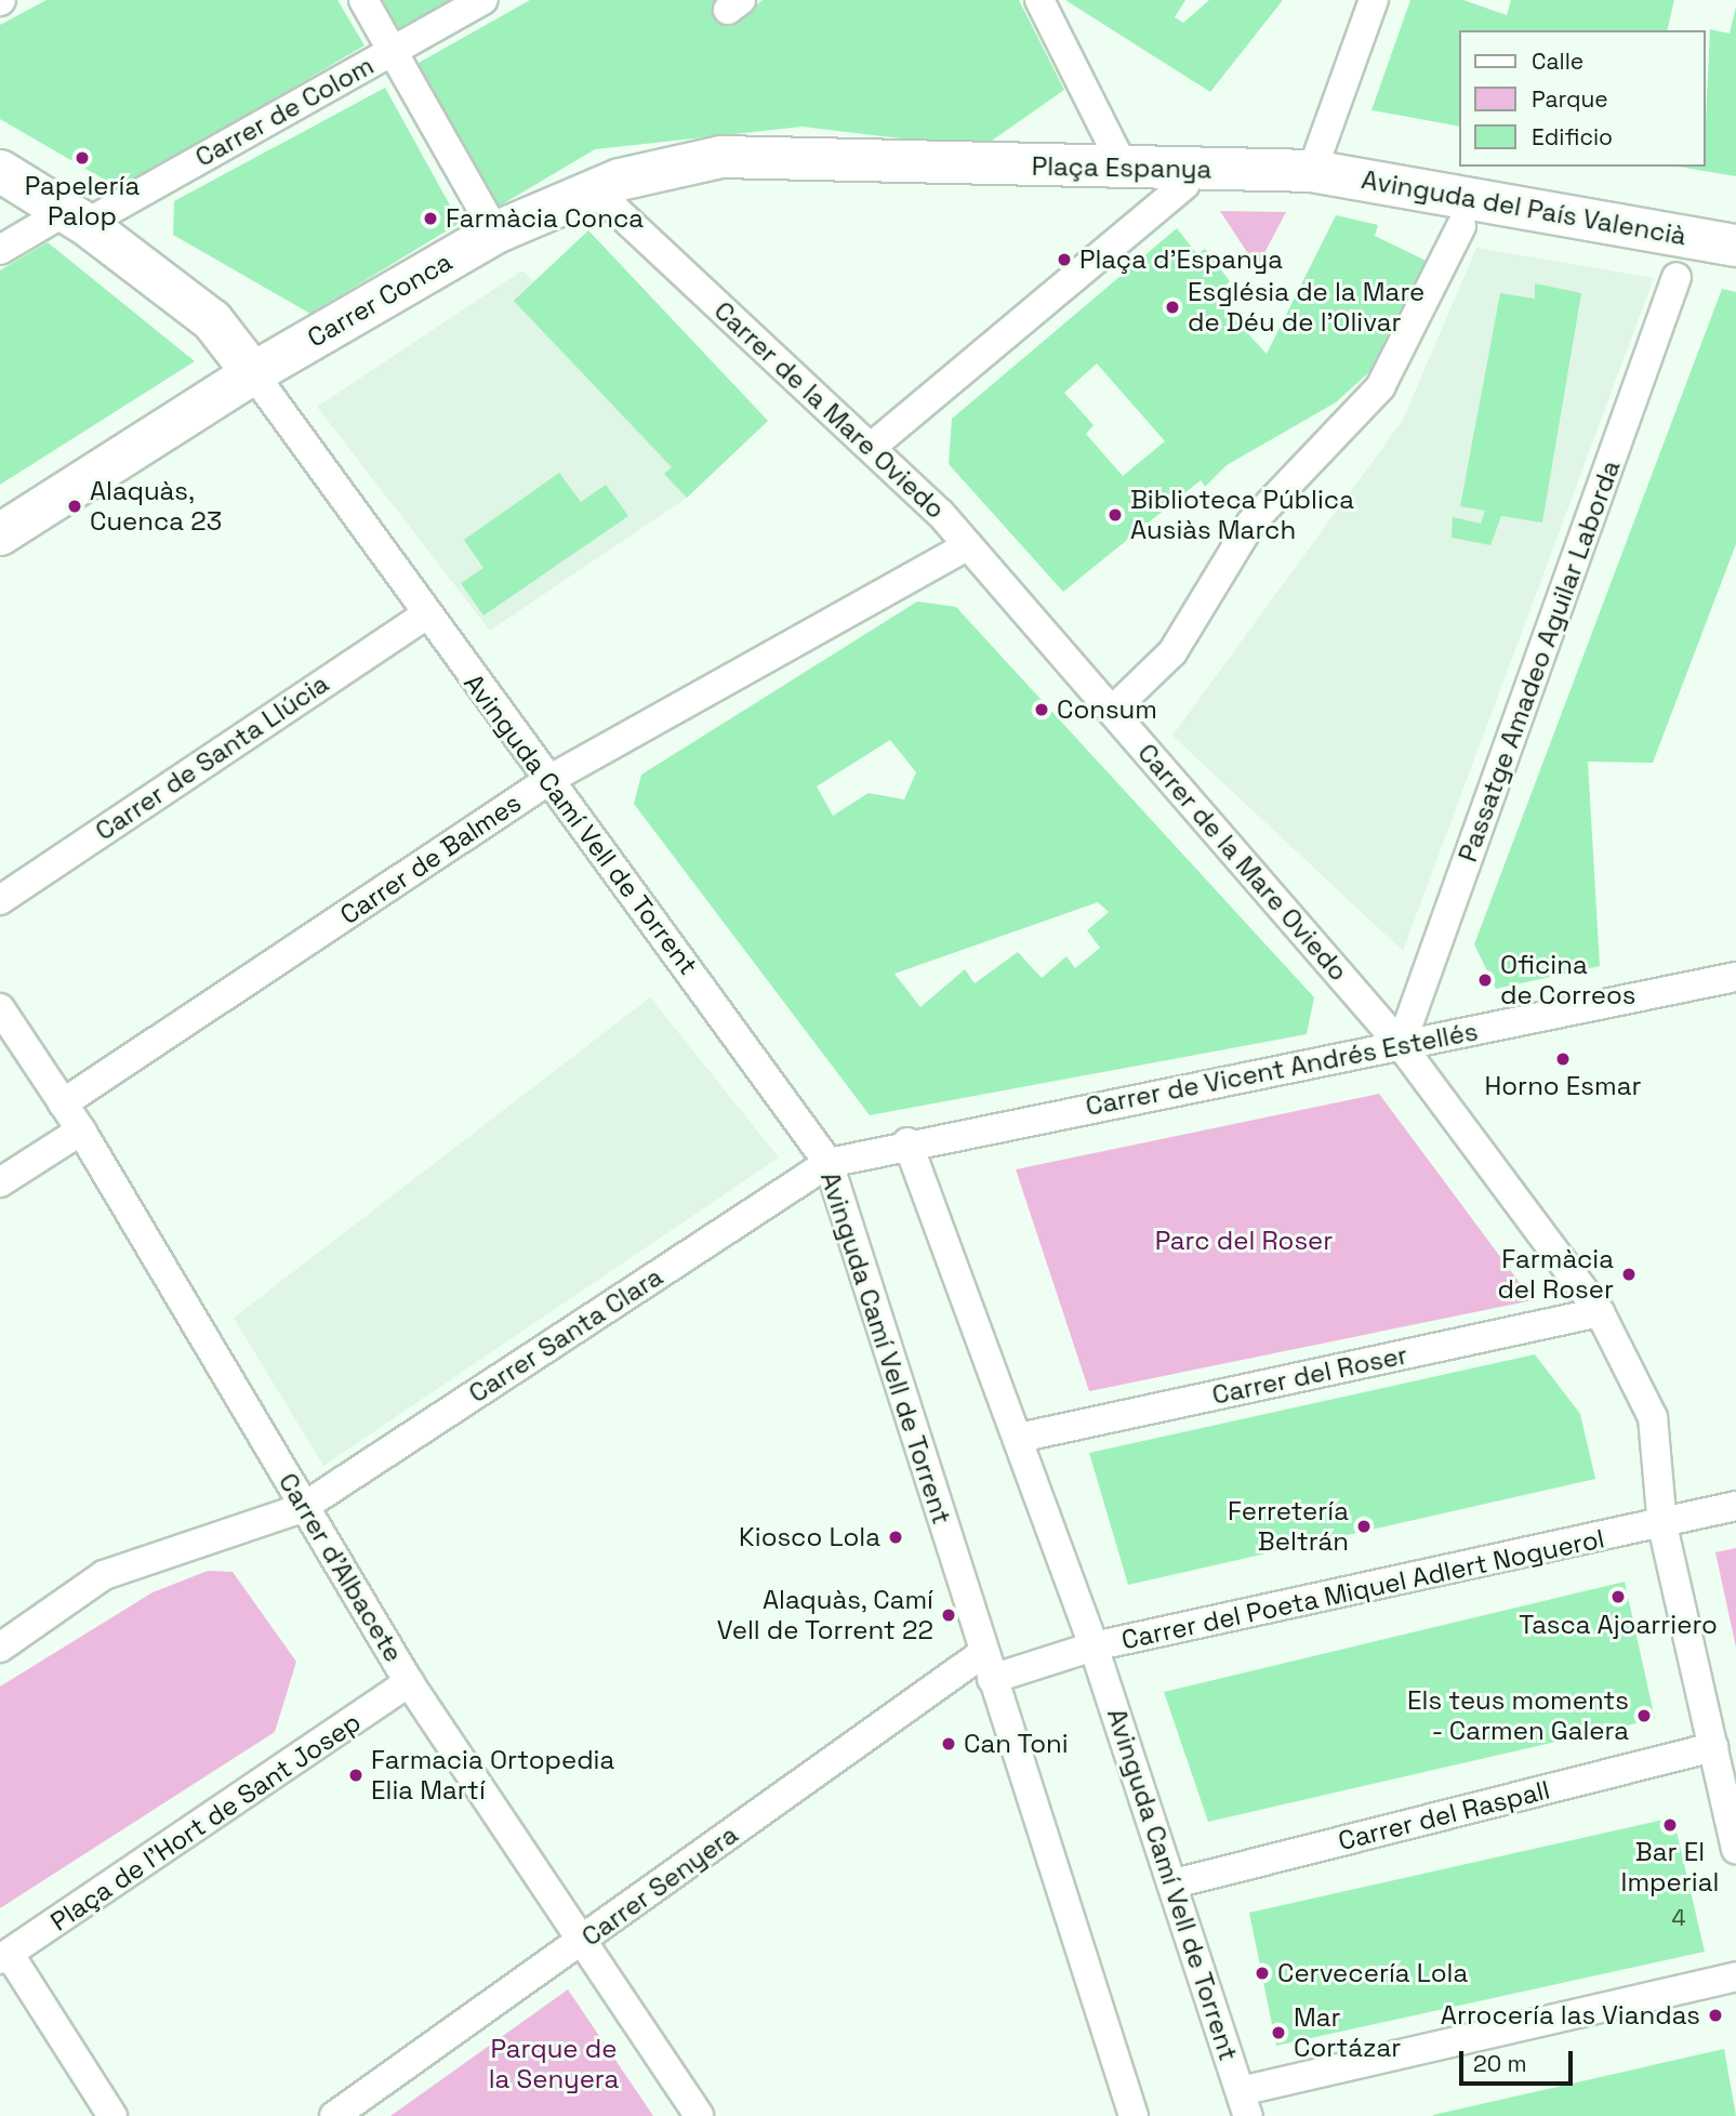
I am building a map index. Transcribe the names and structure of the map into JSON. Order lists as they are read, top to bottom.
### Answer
{
  "streets": {
    "street": [
      "Carrer de Colom",
      "Plaça Espanya",
      "Avinguda del País Valencià",
      "Carrer Conca",
      "Carrer de la Mare Oviedo",
      "Passatge Amadeo Aguilar Laborda",
      "Carrer de Santa Llúcia",
      "Avinguda Camí Vell de Torrent",
      "Carrer de Balmes",
      "Carrer de Vicent Andrés Estellés",
      "Carrer Santa Clara",
      "Carrer del Roser",
      "Carrer d'Albacete",
      "Carrer del Poeta Miquel Adlert Noguerol",
      "Carrer del Raspall",
      "Plaça de l'Hort de Sant Josep",
      "Carrer Senyera"
    ]
  },
  "crossings": [
    ["Plaça Espanya", "Avinguda del País Valencià"],
    ["Plaça Espanya", "Carrer Conca"],
    ["Carrer Conca", "Carrer de la Mare Oviedo"],
    ["Carrer Conca", "Avinguda Camí Vell de Torrent"],
    ["Carrer de la Mare Oviedo", "Passatge Amadeo Aguilar Laborda"],
    ["Carrer de la Mare Oviedo", "Carrer de Balmes"],
    ["Carrer de la Mare Oviedo", "Carrer de Vicent Andrés Estellés"],
    ["Carrer de la Mare Oviedo", "Carrer del Roser"],
    ["Carrer de la Mare Oviedo", "Carrer del Poeta Miquel Adlert Noguerol"],
    ["Carrer de la Mare Oviedo", "Carrer del Raspall"],
    ["Passatge Amadeo Aguilar Laborda", "Carrer de Vicent Andrés Estellés"],
    ["Carrer de Santa Llúcia", "Avinguda Camí Vell de Torrent"],
    ["Avinguda Camí Vell de Torrent", "Carrer de Balmes"],
    ["Avinguda Camí Vell de Torrent", "Carrer de Vicent Andrés Estellés"],
    ["Avinguda Camí Vell de Torrent", "Carrer Santa Clara"],
    ["Avinguda Camí Vell de Torrent", "Carrer del Roser"],
    ["Avinguda Camí Vell de Torrent", "Carrer del Poeta Miquel Adlert Noguerol"],
    ["Avinguda Camí Vell de Torrent", "Carrer del Raspall"],
    ["Avinguda Camí Vell de Torrent", "Carrer Senyera"],
    ["Carrer de Balmes", "Carrer d'Albacete"],
    ["Carrer de Vicent Andrés Estellés", "Carrer Santa Clara"],
    ["Carrer Santa Clara", "Carrer d'Albacete"],
    ["Carrer d'Albacete", "Plaça de l'Hort de Sant Josep"],
    ["Carrer d'Albacete", "Carrer Senyera"],
    ["Carrer del Poeta Miquel Adlert Noguerol", "Carrer Senyera"]
  ],
  "parks": ["Parc del Roser", "Parque de la Senyera"],
  "places": [
    "Papelería Palop",
    "Farmàcia Conca",
    "Plaça d'Espanya",
    "Església de la Mare de Déu de l'Olivar",
    "Alaquàs, Cuenca 23",
    "Biblioteca Pública Ausiàs March",
    "Consum",
    "Oficina de Correos",
    "Horno Esmar",
    "Farmàcia del Roser",
    "Ferretería Beltrán",
    "Kiosco Lola",
    "Tasca Ajoarriero",
    "Alaquàs, Camí Vell de Torrent 22",
    "Els teus moments - Carmen Galera",
    "Can Toni",
    "Farmacia Ortopedia Elia Martí",
    "Bar El Imperial",
    "Cervecería Lola",
    "Arrocería las Viandas",
    "Mar Cortázar"
  ],
  "house_numbers": ["4"],
  "legend": ["Calle", "Parque", "Edificio"],
  "scale_bar": "20 m"
}
